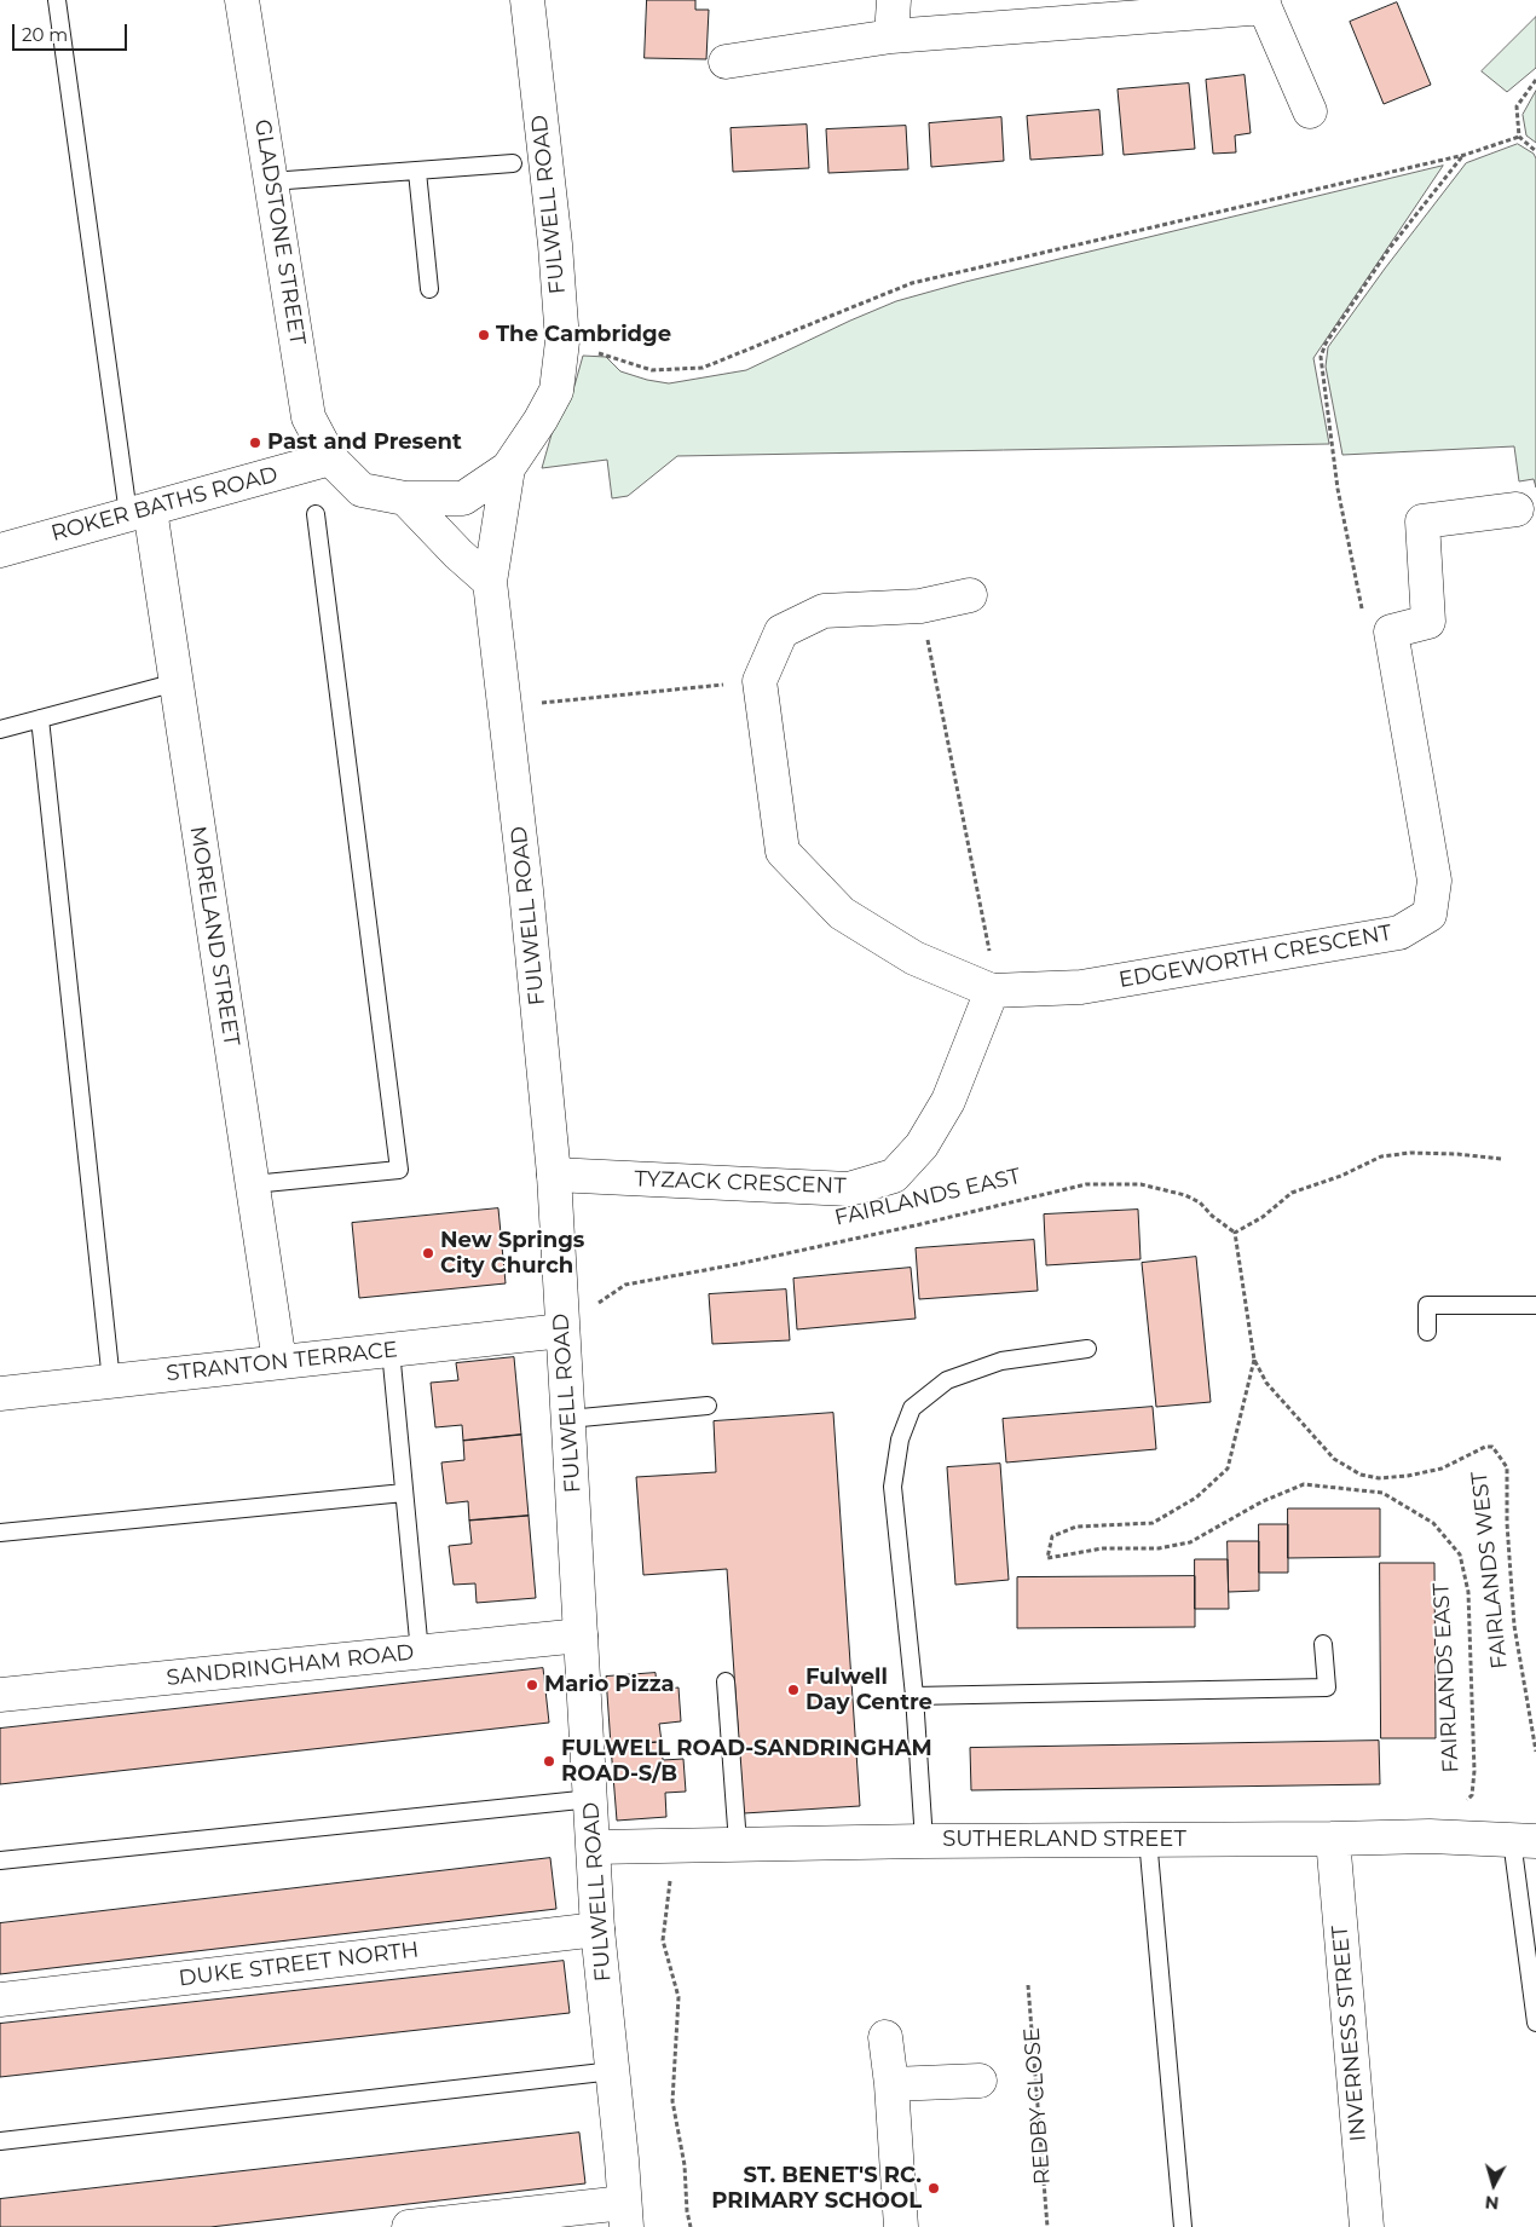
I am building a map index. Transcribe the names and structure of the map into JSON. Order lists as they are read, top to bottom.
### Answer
{
  "streets": {
    "street": [
      "FULWELL ROAD",
      "GLADSTONE STREET",
      "ROKER BATHS ROAD",
      "MORELAND STREET",
      "EDGEWORTH CRESCENT",
      "TYZACK CRESCENT",
      "STRANTON TERRACE",
      "SANDRINGHAM ROAD",
      "SUTHERLAND STREET",
      "DUKE STREET NORTH",
      "INVERNESS STREET"
    ],
    "path": ["FAIRLANDS EAST", "FAIRLANDS WEST", "REDBY CLOSE"]
  },
  "crossings": [
    ["FULWELL ROAD", "GLADSTONE STREET"],
    ["FULWELL ROAD", "ROKER BATHS ROAD"],
    ["FULWELL ROAD", "TYZACK CRESCENT"],
    ["FULWELL ROAD", "FAIRLANDS EAST"],
    ["FULWELL ROAD", "STRANTON TERRACE"],
    ["FULWELL ROAD", "SANDRINGHAM ROAD"],
    ["FULWELL ROAD", "SUTHERLAND STREET"],
    ["FULWELL ROAD", "DUKE STREET NORTH"],
    ["GLADSTONE STREET", "ROKER BATHS ROAD"],
    ["ROKER BATHS ROAD", "MORELAND STREET"],
    ["MORELAND STREET", "STRANTON TERRACE"],
    ["EDGEWORTH CRESCENT", "TYZACK CRESCENT"],
    ["FAIRLANDS EAST", "STRANTON TERRACE"],
    ["FAIRLANDS EAST", "FAIRLANDS WEST"],
    ["FAIRLANDS EAST", "SUTHERLAND STREET"],
    ["SUTHERLAND STREET", "INVERNESS STREET"]
  ],
  "places": [
    "The Cambridge",
    "Past and Present",
    "New Springs City Church",
    "Mario Pizza",
    "Fulwell Day Centre",
    "FULWELL ROAD-SANDRINGHAM ROAD-S/B",
    "ST. BENET'S RC. PRIMARY SCHOOL"
  ],
  "scale_bar": "20 m",
  "north": "bottom"
}
